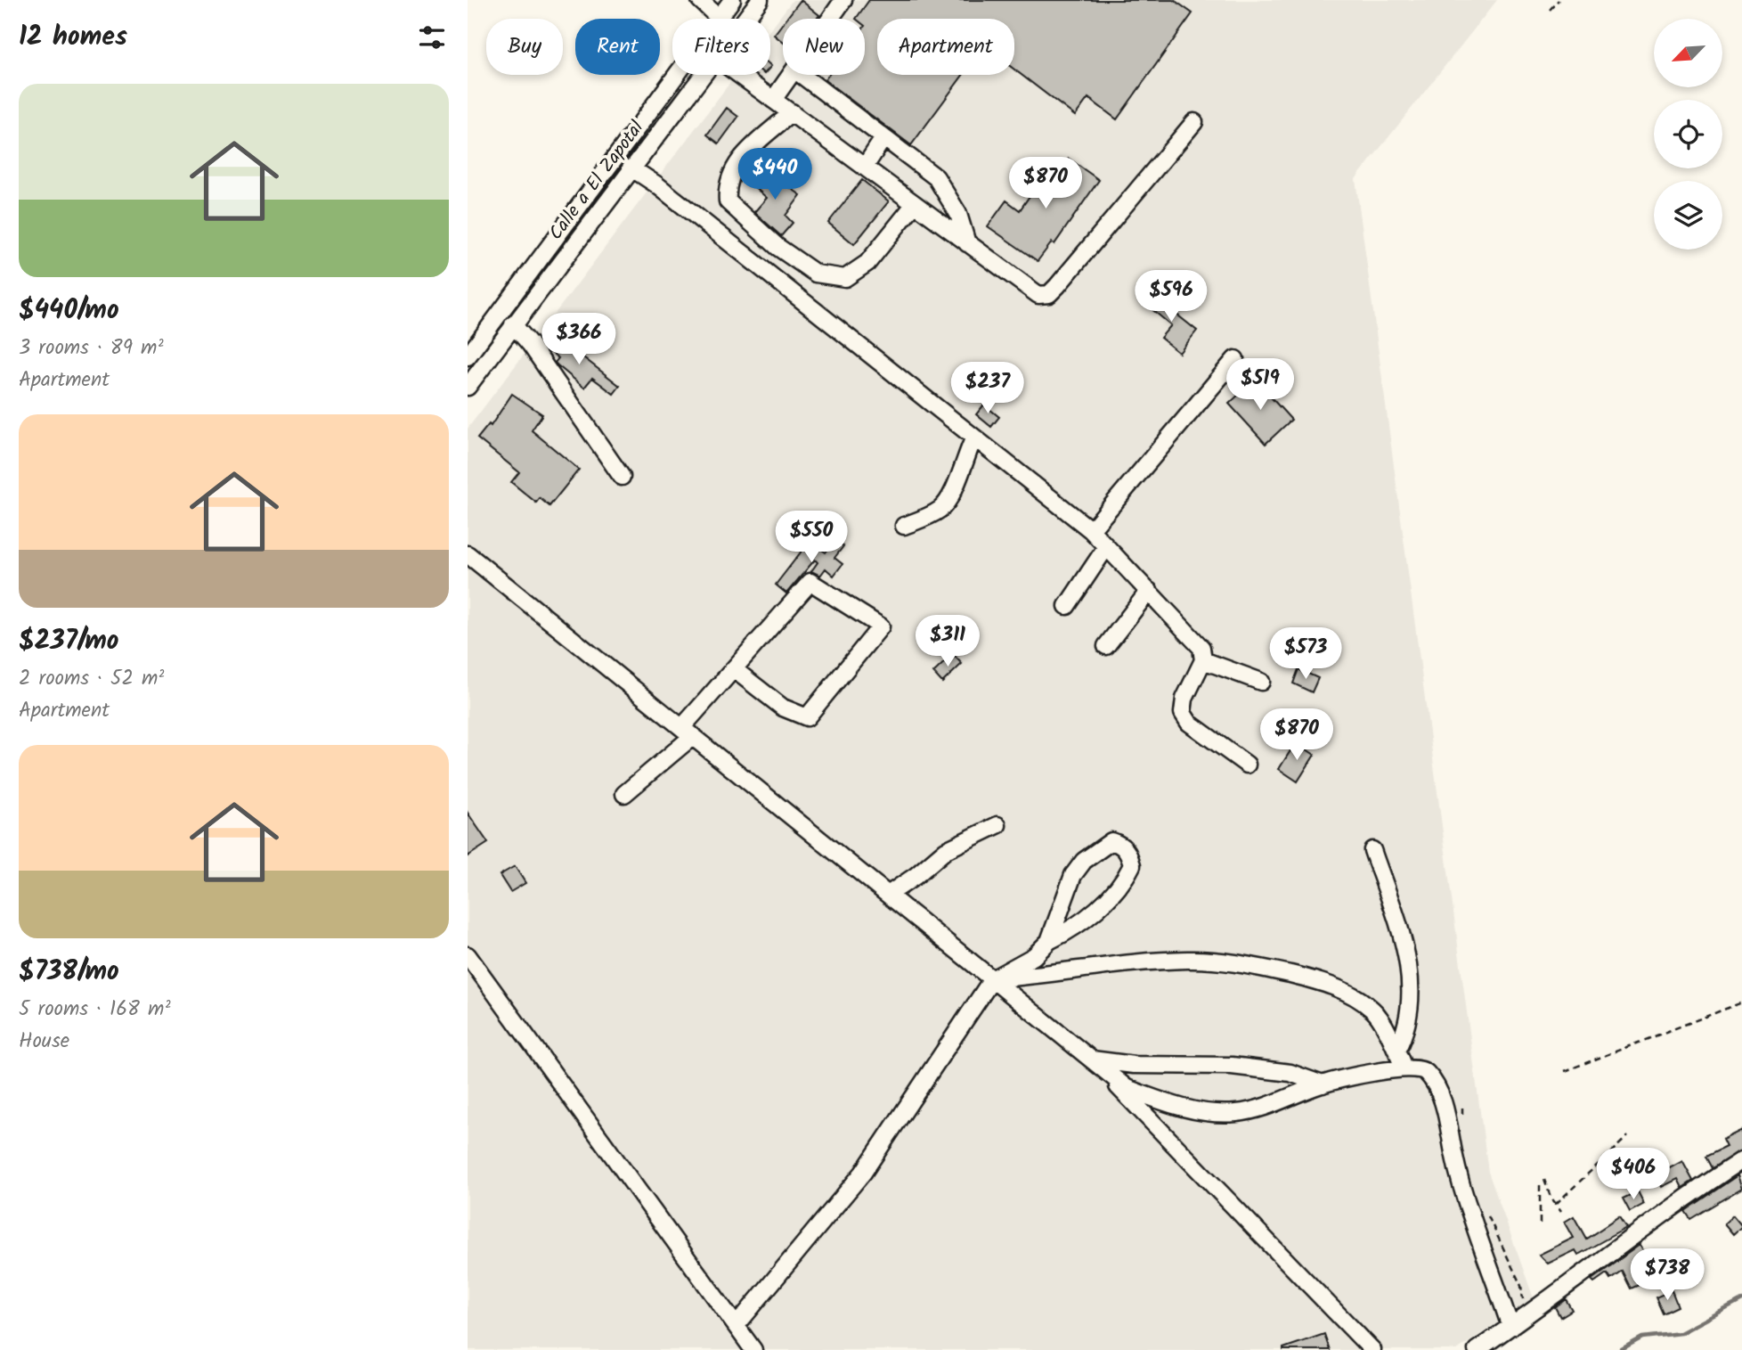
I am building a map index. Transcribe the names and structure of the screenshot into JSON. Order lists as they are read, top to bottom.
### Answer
{
  "streets": {
    "street": ["Calle a El Zapotal"]
  },
  "north": "bottom left",
  "page": {
    "heading": "12 homes",
    "chip": [
      "Buy",
      "Rent",
      "Filters",
      "New",
      "Apartment"
    ],
    "list": [
      {
        "name": "$440/mo",
        "note": "3 rooms · 89 m² · Apartment"
      },
      {
        "name": "$237/mo",
        "note": "2 rooms · 52 m² · Apartment"
      },
      {
        "name": "$738/mo",
        "note": "5 rooms · 168 m² · House"
      }
    ],
    "price": [
      "$440",
      "$870",
      "$596",
      "$366",
      "$519",
      "$237",
      "$550",
      "$311",
      "$573",
      "$870",
      "$406",
      "$738"
    ]
  }
}
